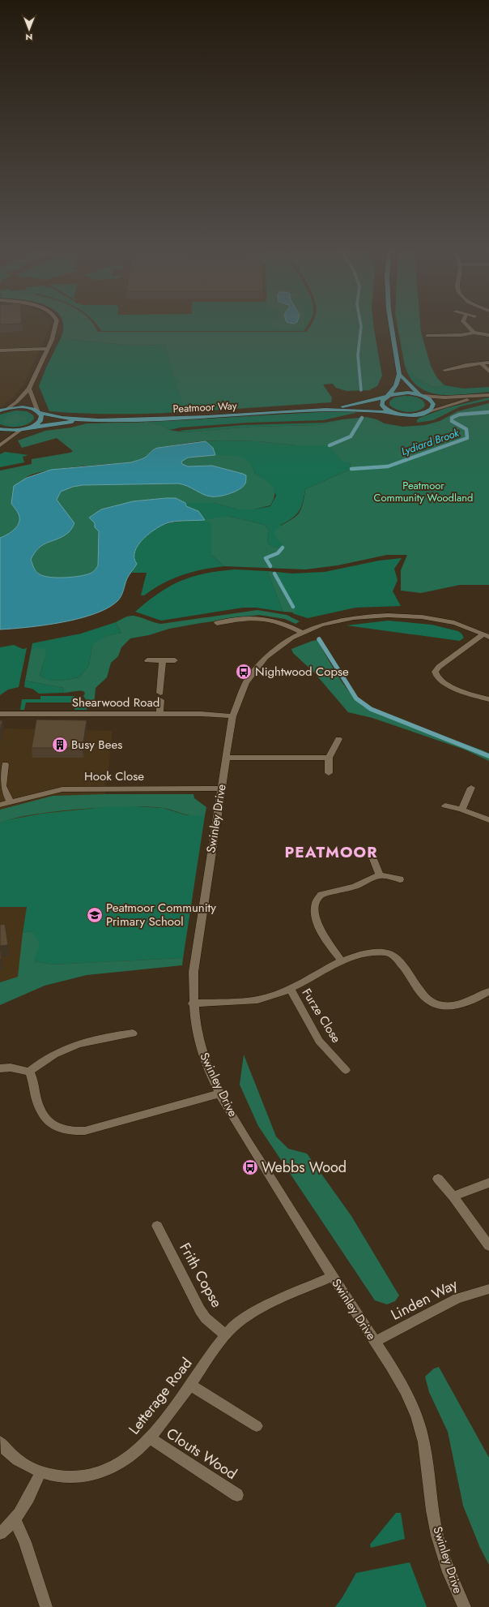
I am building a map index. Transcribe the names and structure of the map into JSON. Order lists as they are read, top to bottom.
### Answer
{
  "streets": {
    "main road": ["Peatmoor Way"],
    "street": [
      "Shearwood Road",
      "Hook Close",
      "Swinley Drive",
      "Furze Close",
      "Frith Copse",
      "Linden Way",
      "Letterage Road",
      "Clouts Wood"
    ]
  },
  "crossings": [
    ["Shearwood Road", "Swinley Drive"],
    ["Hook Close", "Swinley Drive"],
    ["Swinley Drive", "Furze Close"],
    ["Swinley Drive", "Linden Way"],
    ["Swinley Drive", "Letterage Road"],
    ["Frith Copse", "Letterage Road"],
    ["Letterage Road", "Clouts Wood"]
  ],
  "districts": ["PEATMOOR"],
  "water": ["Lydiard Brook"],
  "parks": ["Peatmoor Community Woodland"],
  "places": {
    "bus stop": ["Nightwood Copse", "Webbs Wood"],
    "building": ["Busy Bees"],
    "school or university": ["Peatmoor Community Primary School"]
  },
  "north": "bottom"
}
